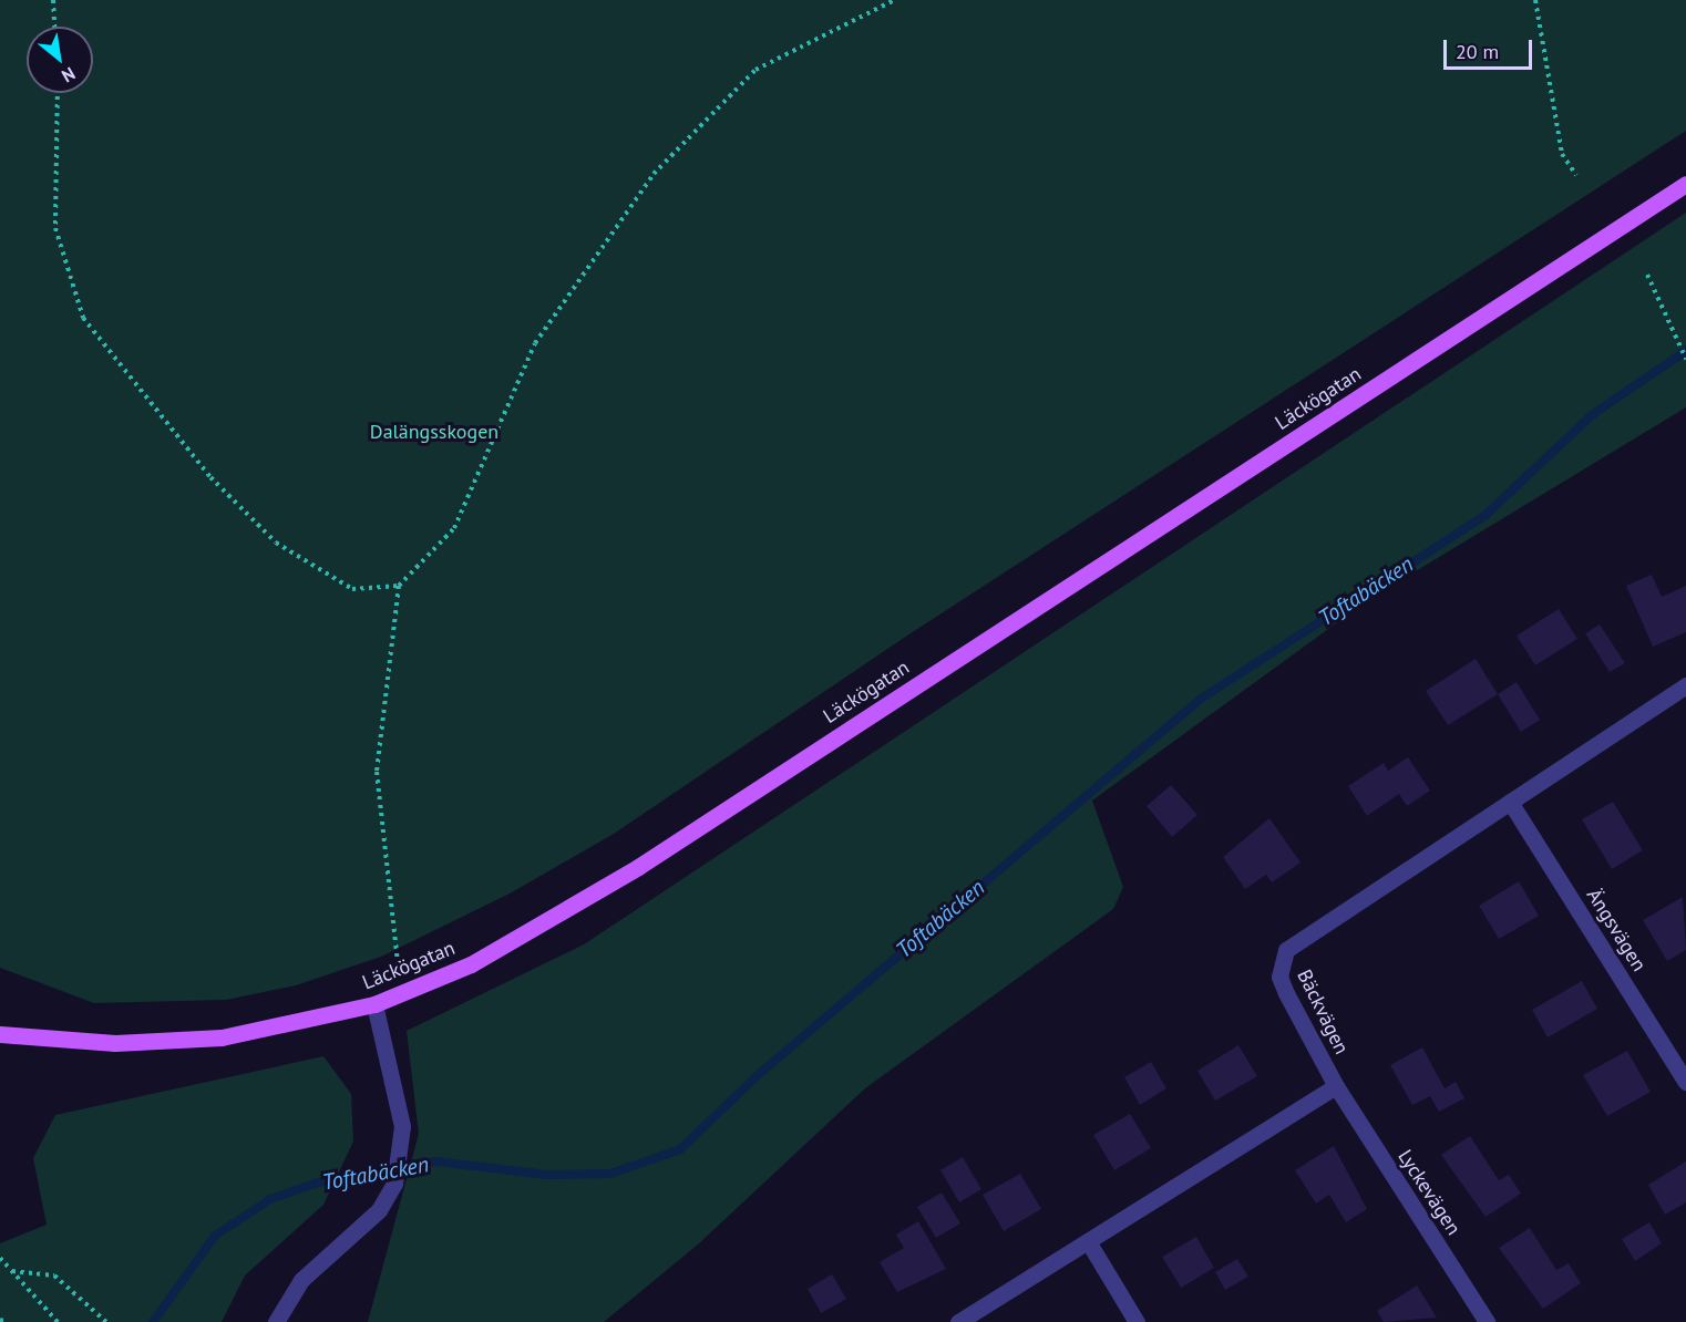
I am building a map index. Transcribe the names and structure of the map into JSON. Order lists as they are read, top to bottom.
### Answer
{
  "streets": {
    "main road": ["Läckögatan"],
    "street": ["Ängsvägen", "Bäckvägen", "Lyckevägen"]
  },
  "crossings": [
    ["Ängsvägen", "Bäckvägen"],
    ["Bäckvägen", "Lyckevägen"]
  ],
  "water": ["Toftabäcken"],
  "parks": ["Dalängsskogen"],
  "scale_bar": "20 m",
  "north": "bottom right"
}
